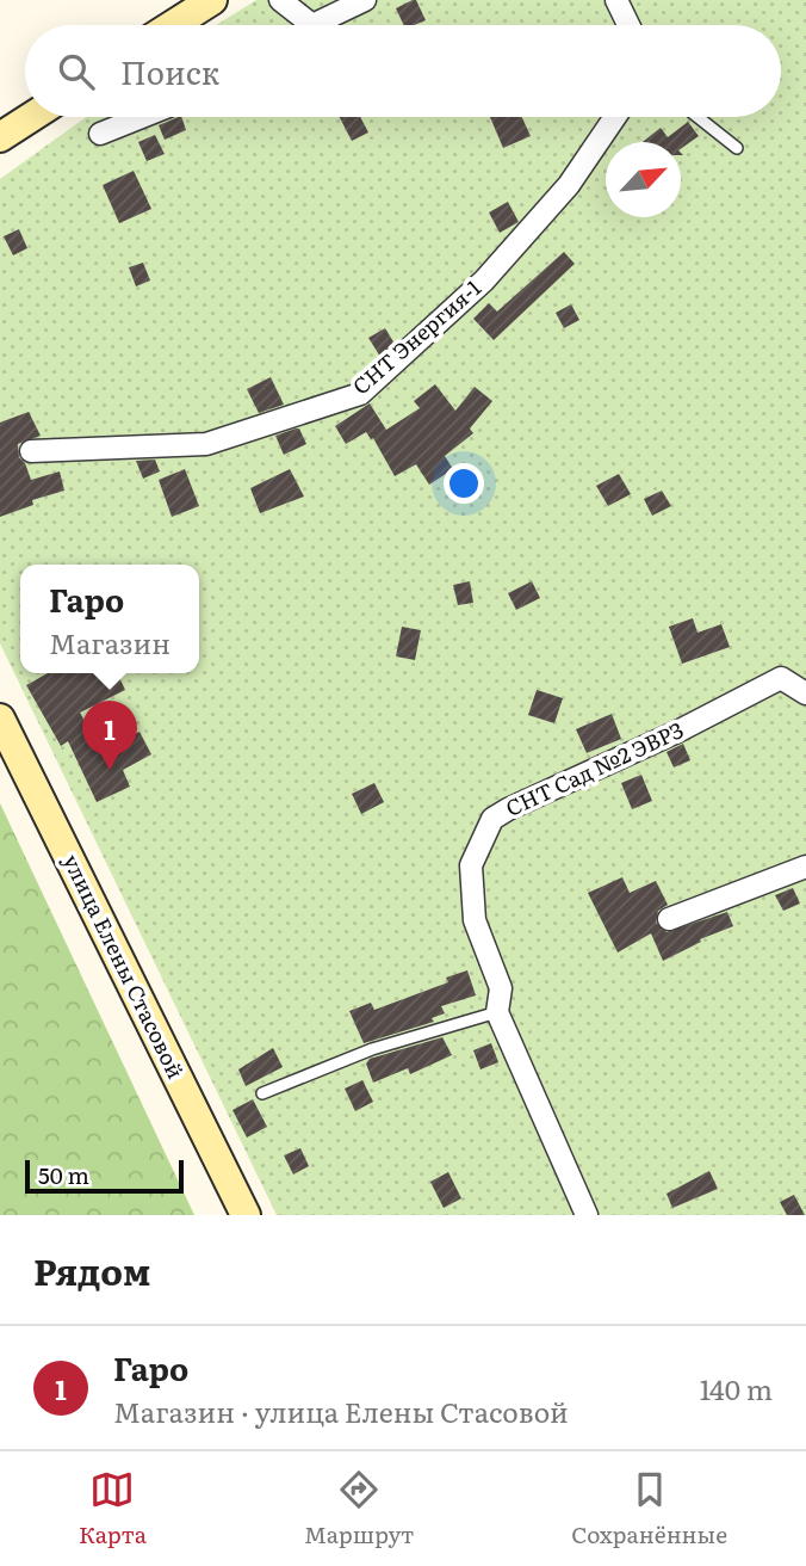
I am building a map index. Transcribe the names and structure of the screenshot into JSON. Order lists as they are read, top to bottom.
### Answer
{
  "streets": {
    "main road": ["улица Елены Стасовой"],
    "street": ["СНТ Энергия-1", "СНТ Сад №2 ЭВРЗ"]
  },
  "scale_bar": "50 m",
  "north": "top right",
  "page": {
    "search": "Поиск",
    "popup": ["Гаро", "Магазин"],
    "pins": "1",
    "scale": "50 m",
    "heading": "Рядом",
    "list": [
      {
        "mark": "1",
        "name": "Гаро",
        "note": "Магазин · улица Елены Стасовой",
        "value": "140 m"
      }
    ],
    "nav": ["Карта", "Маршрут", "Сохранённые"]
  }
}
